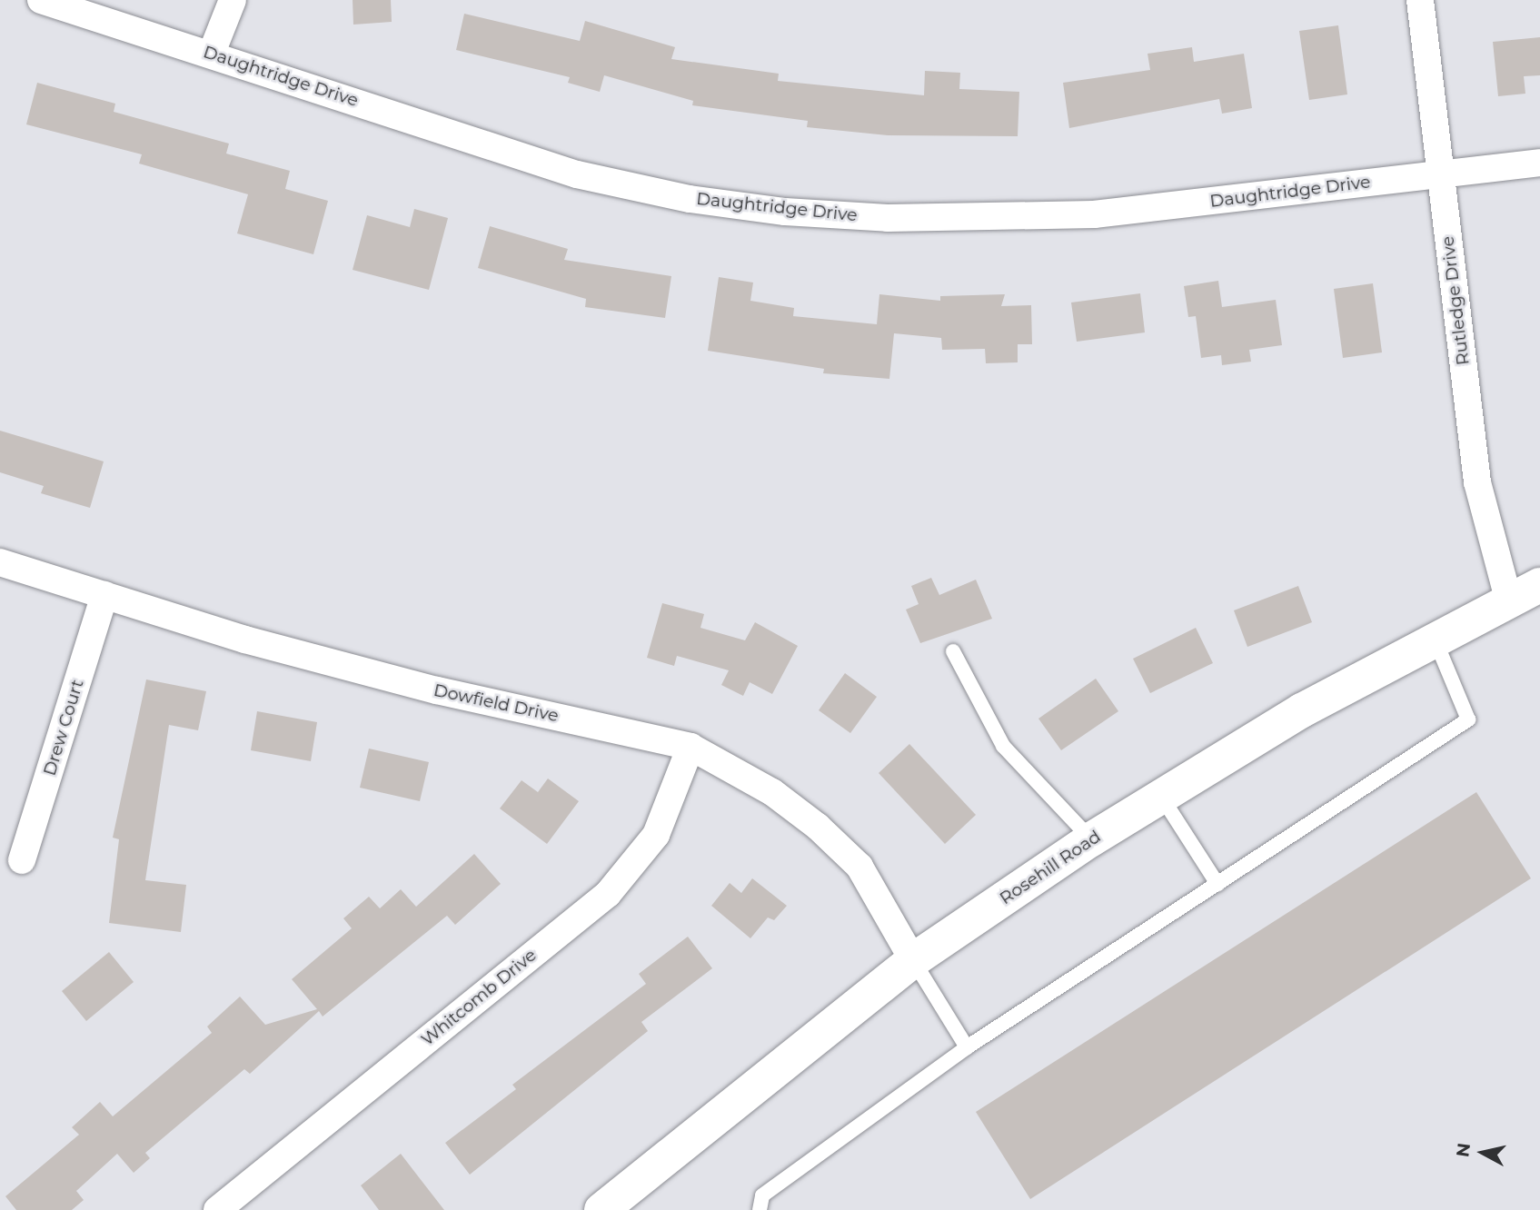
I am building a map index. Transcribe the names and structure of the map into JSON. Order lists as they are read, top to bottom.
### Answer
{
  "streets": {
    "main road": ["Rosehill Road"],
    "street": [
      "Daughtridge Drive",
      "Rutledge Drive",
      "Dowfield Drive",
      "Drew Court",
      "Whitcomb Drive"
    ]
  },
  "crossings": [
    ["Daughtridge Drive", "Rutledge Drive"],
    ["Rutledge Drive", "Rosehill Road"],
    ["Dowfield Drive", "Drew Court"],
    ["Dowfield Drive", "Rosehill Road"],
    ["Dowfield Drive", "Whitcomb Drive"]
  ],
  "north": "left"
}
